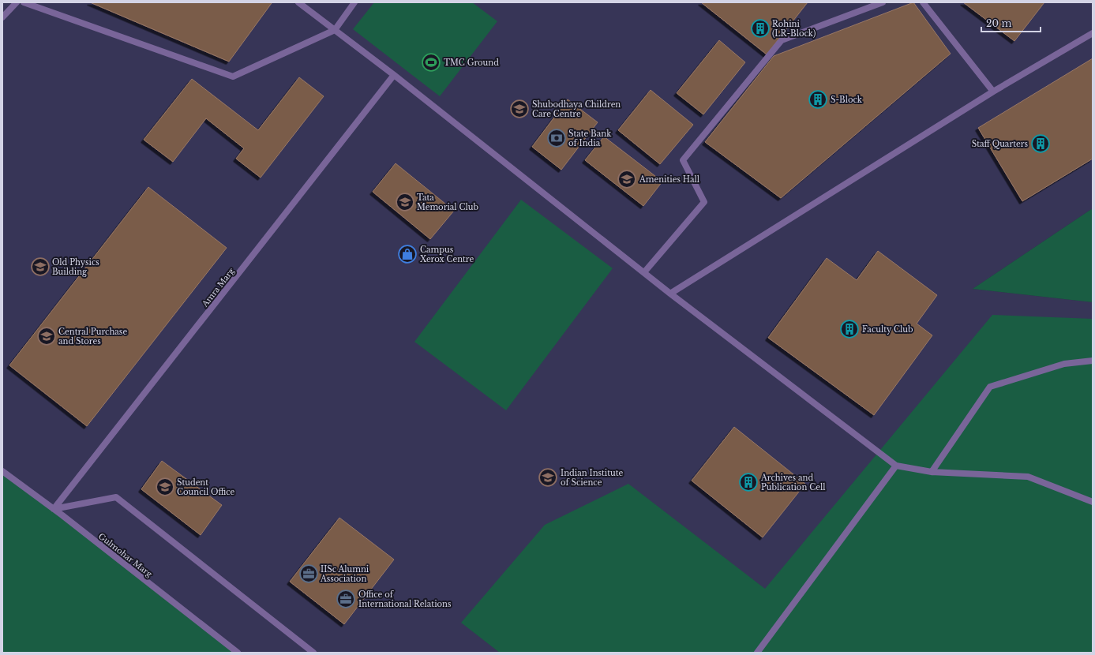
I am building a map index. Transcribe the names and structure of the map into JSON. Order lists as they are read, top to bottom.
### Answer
{
  "streets": {
    "lane": ["Amra Marg", "Gulmohar Marg"]
  },
  "crossings": [
    ["Amra Marg", "Gulmohar Marg"]
  ],
  "places": {
    "building": [
      "Rohini (LR-Block)",
      "S-Block",
      "Staff Quarters",
      "Faculty Club",
      "Archives and Publication Cell"
    ],
    "sports": ["TMC Ground"],
    "school or university": [
      "Shubodhaya Children Care Centre",
      "Amenities Hall",
      "Tata Memorial Club",
      "Old Physics Building",
      "Central Purchase and Stores",
      "Indian Institute of Science",
      "Student Council Office"
    ],
    "bank": ["State Bank of India"],
    "shop": ["Campus Xerox Centre"],
    "office": ["IISc Alumni Association", "Office of International Relations"]
  },
  "scale_bar": "20 m"
}
